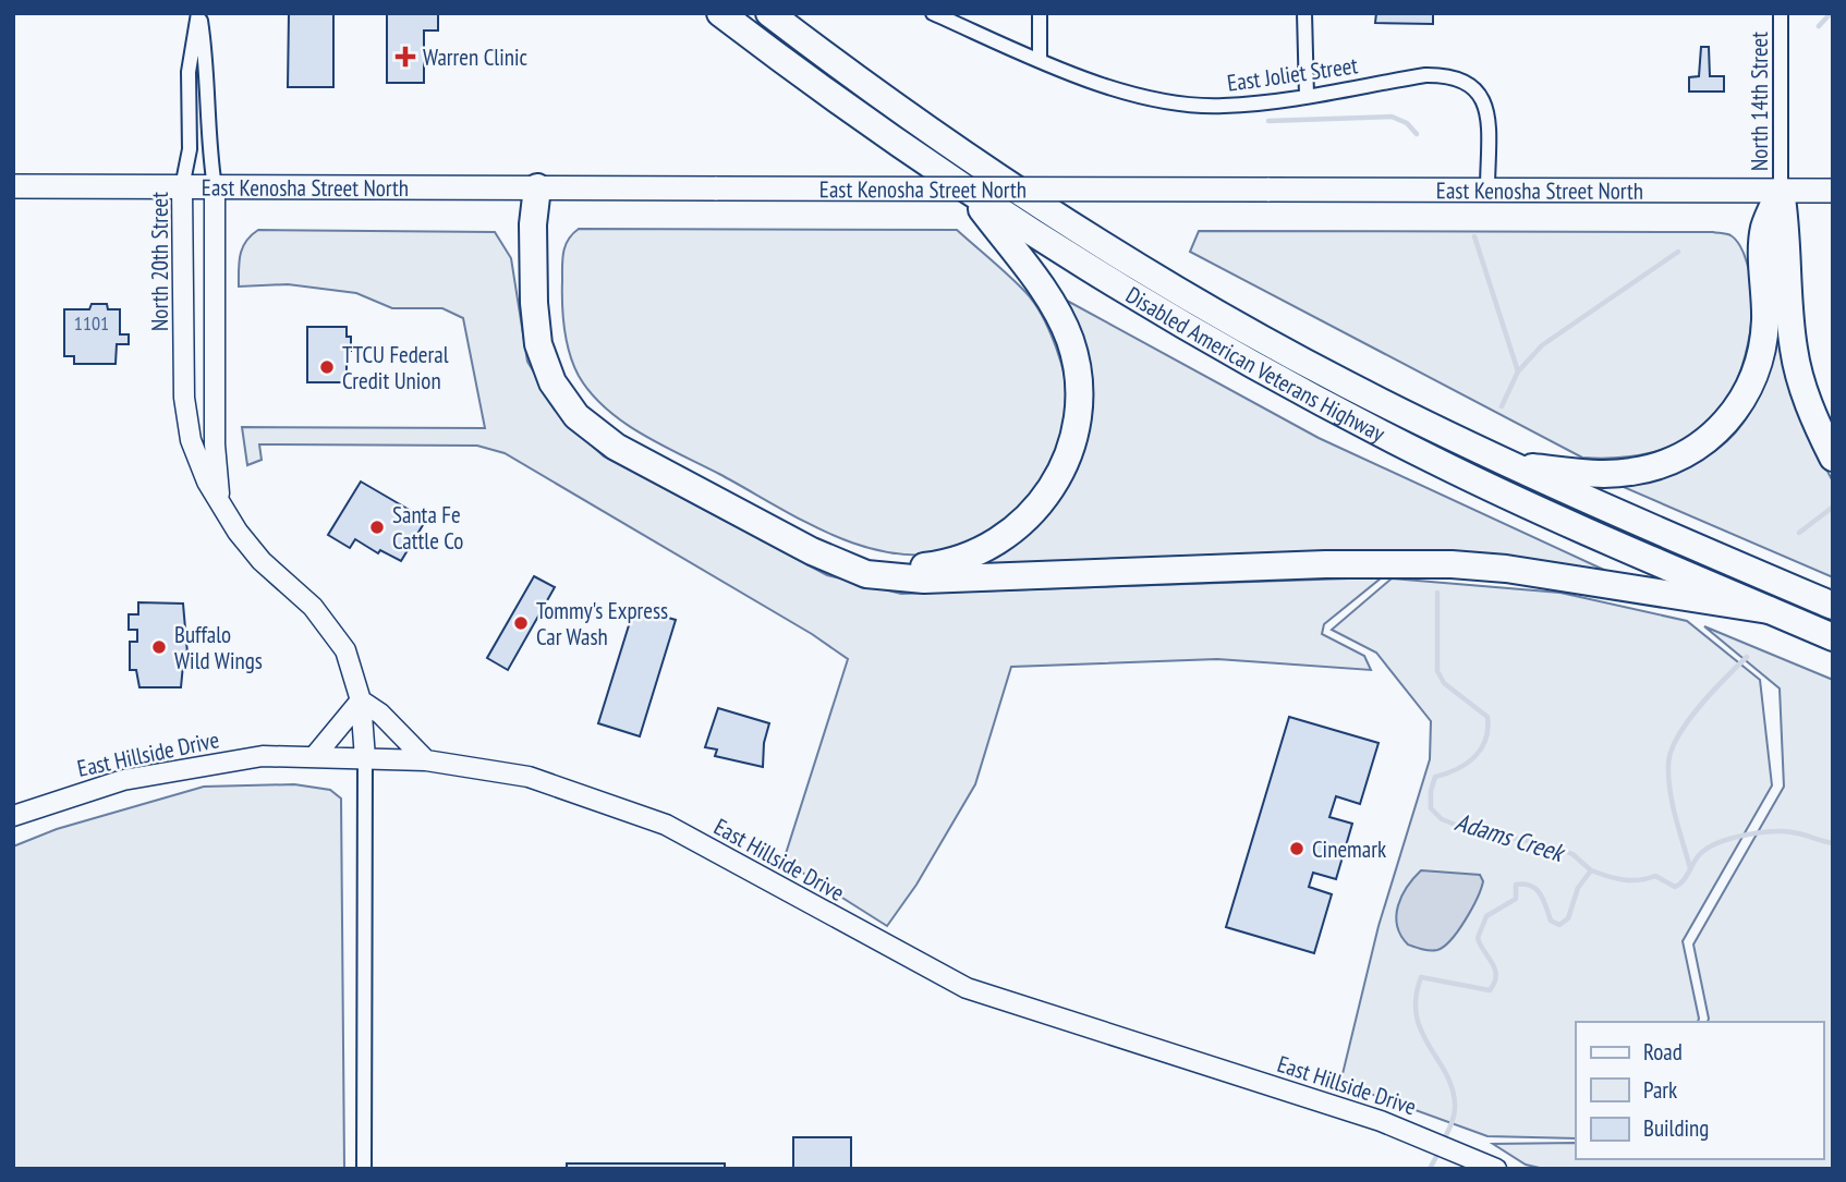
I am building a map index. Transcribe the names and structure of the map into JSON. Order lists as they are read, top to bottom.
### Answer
{
  "streets": {
    "highway": ["Disabled American Veterans Highway"],
    "main road": ["East Kenosha Street North"],
    "street": [
      "East Joliet Street",
      "North 14th Street",
      "North 20th Street",
      "East Hillside Drive"
    ]
  },
  "crossings": [
    ["East Joliet Street", "East Kenosha Street North"],
    ["North 14th Street", "East Kenosha Street North"],
    ["East Kenosha Street North", "North 20th Street"],
    ["North 20th Street", "East Hillside Drive"]
  ],
  "water": ["Adams Creek"],
  "places": {
    "health": ["Warren Clinic"],
    "other": [
      "TTCU Federal Credit Union",
      "Santa Fe Cattle Co",
      "Tommy's Express Car Wash",
      "Buffalo Wild Wings",
      "Cinemark"
    ]
  },
  "house_numbers": ["1101"],
  "legend": ["Road", "Park", "Building"]
}
